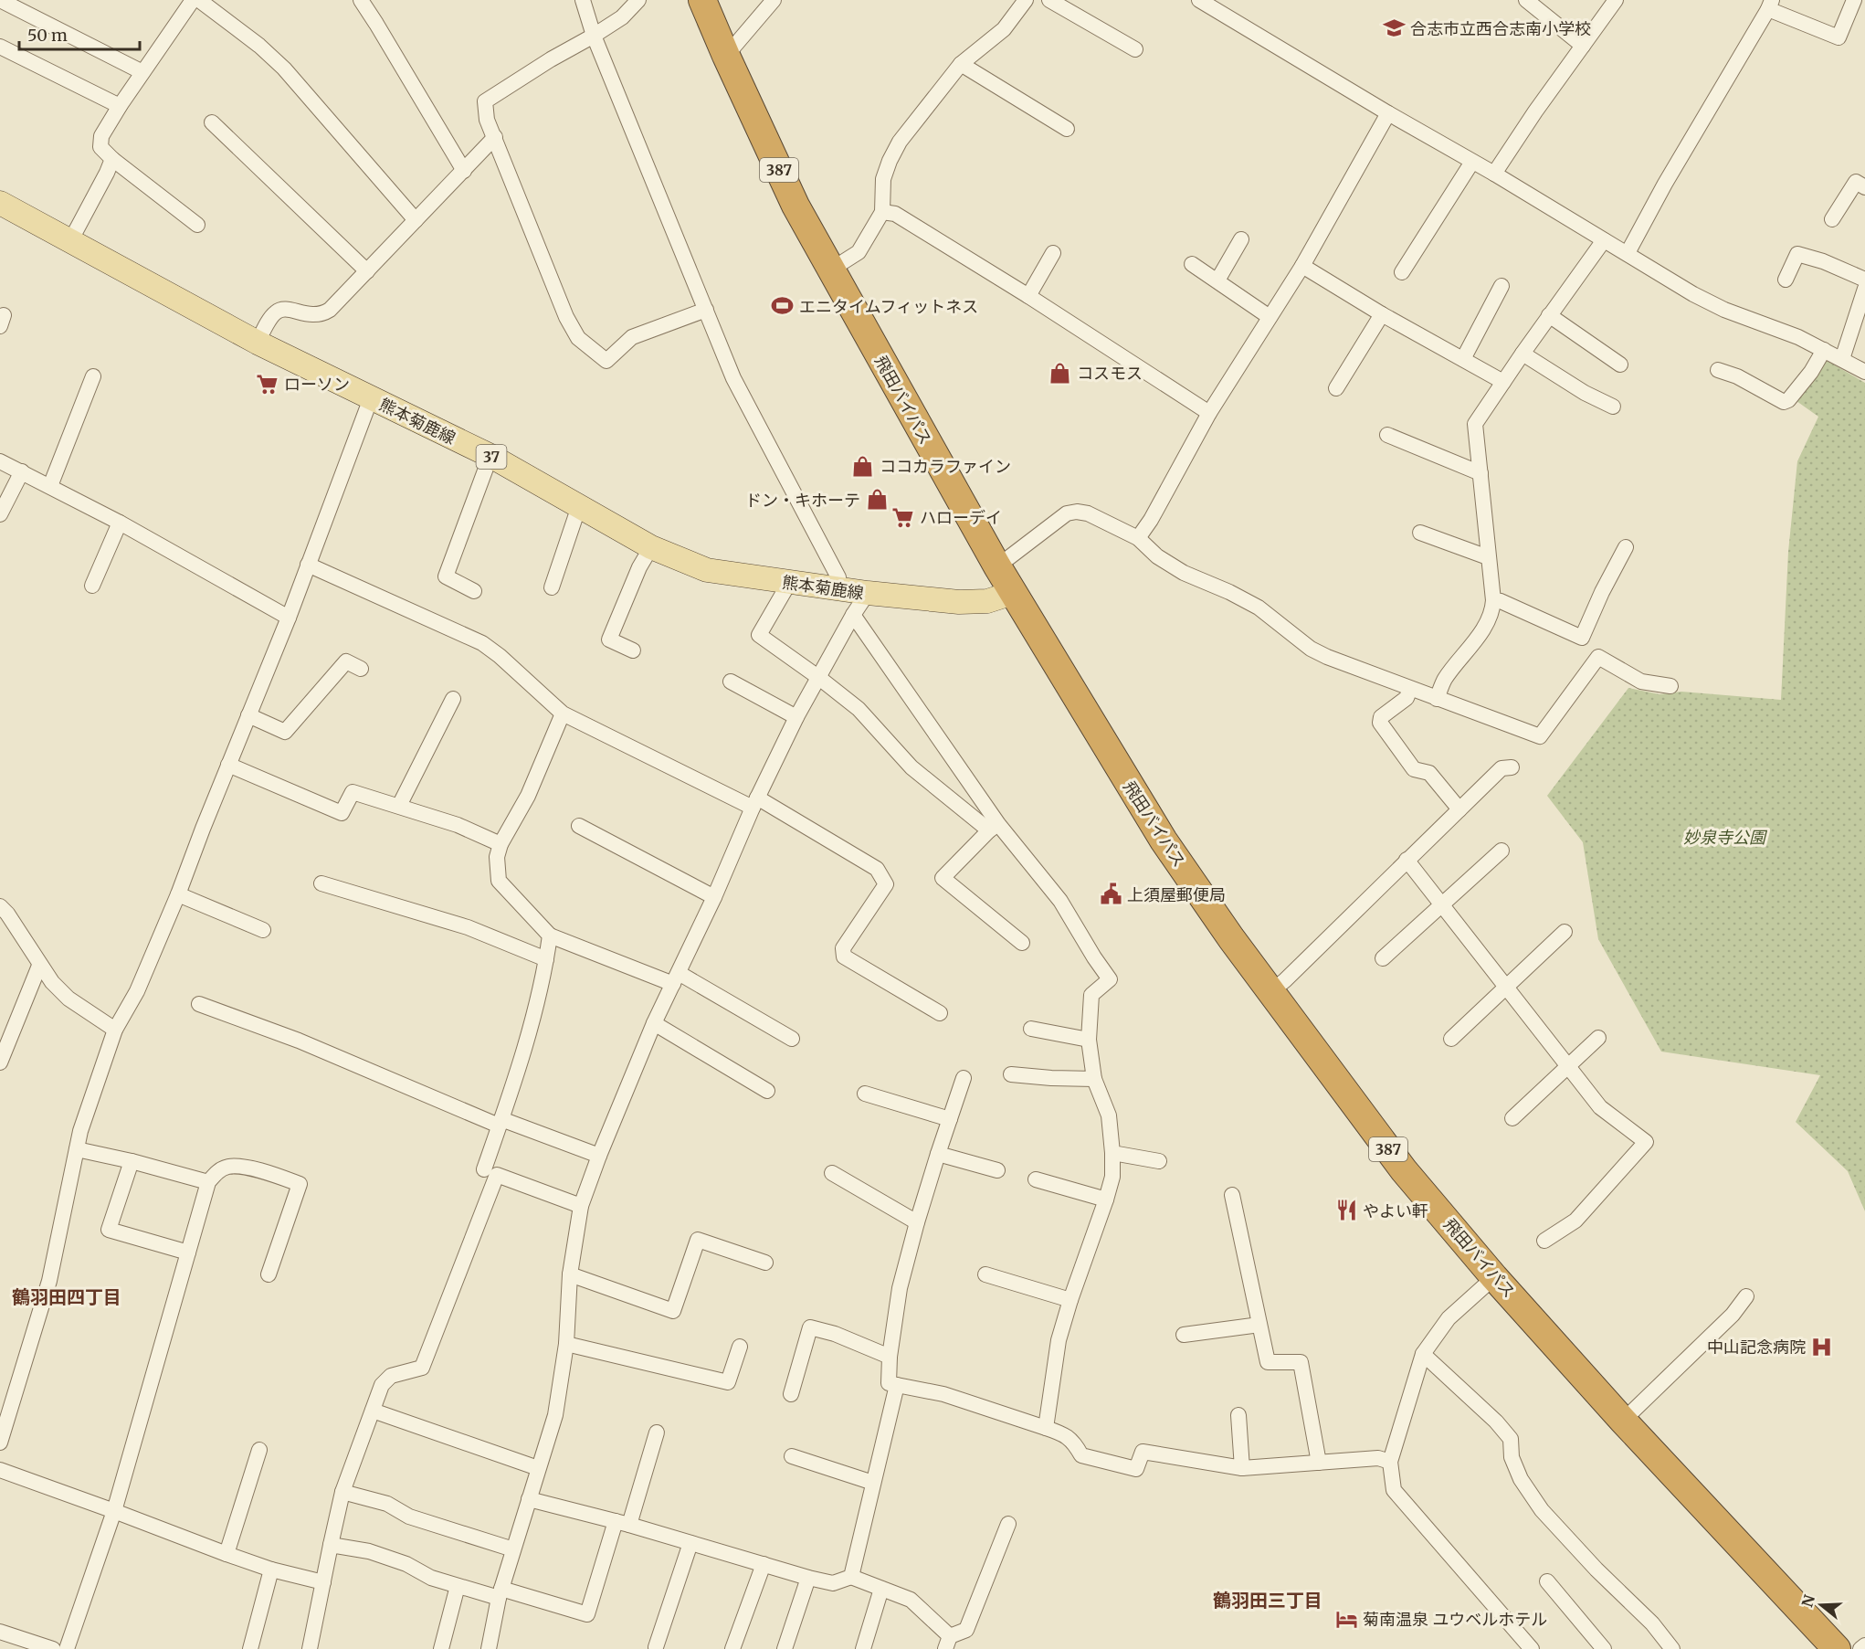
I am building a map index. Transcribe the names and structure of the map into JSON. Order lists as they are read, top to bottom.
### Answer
{
  "streets": {
    "highway": ["387", "飛田バイパス"],
    "main road": ["熊本菊鹿線", "37"]
  },
  "crossings": [
    ["飛田バイパス", "熊本菊鹿線"]
  ],
  "districts": ["鶴羽田四丁目", "鶴羽田三丁目"],
  "parks": ["妙泉寺公園"],
  "places": {
    "school or university": ["合志市立西合志南小学校"],
    "sports": ["エニタイムフィットネス"],
    "shop": ["コスモス", "ココカラファイン", "ドン・キホーテ"],
    "supermarket": ["ローソン", "ハローデイ"],
    "public building": ["上須屋郵便局"],
    "restaurant": ["やよい軒"],
    "hospital": ["中山記念病院"],
    "hotel": ["菊南温泉 ユウベルホテル"]
  },
  "scale_bar": "50 m",
  "north": "left"
}
